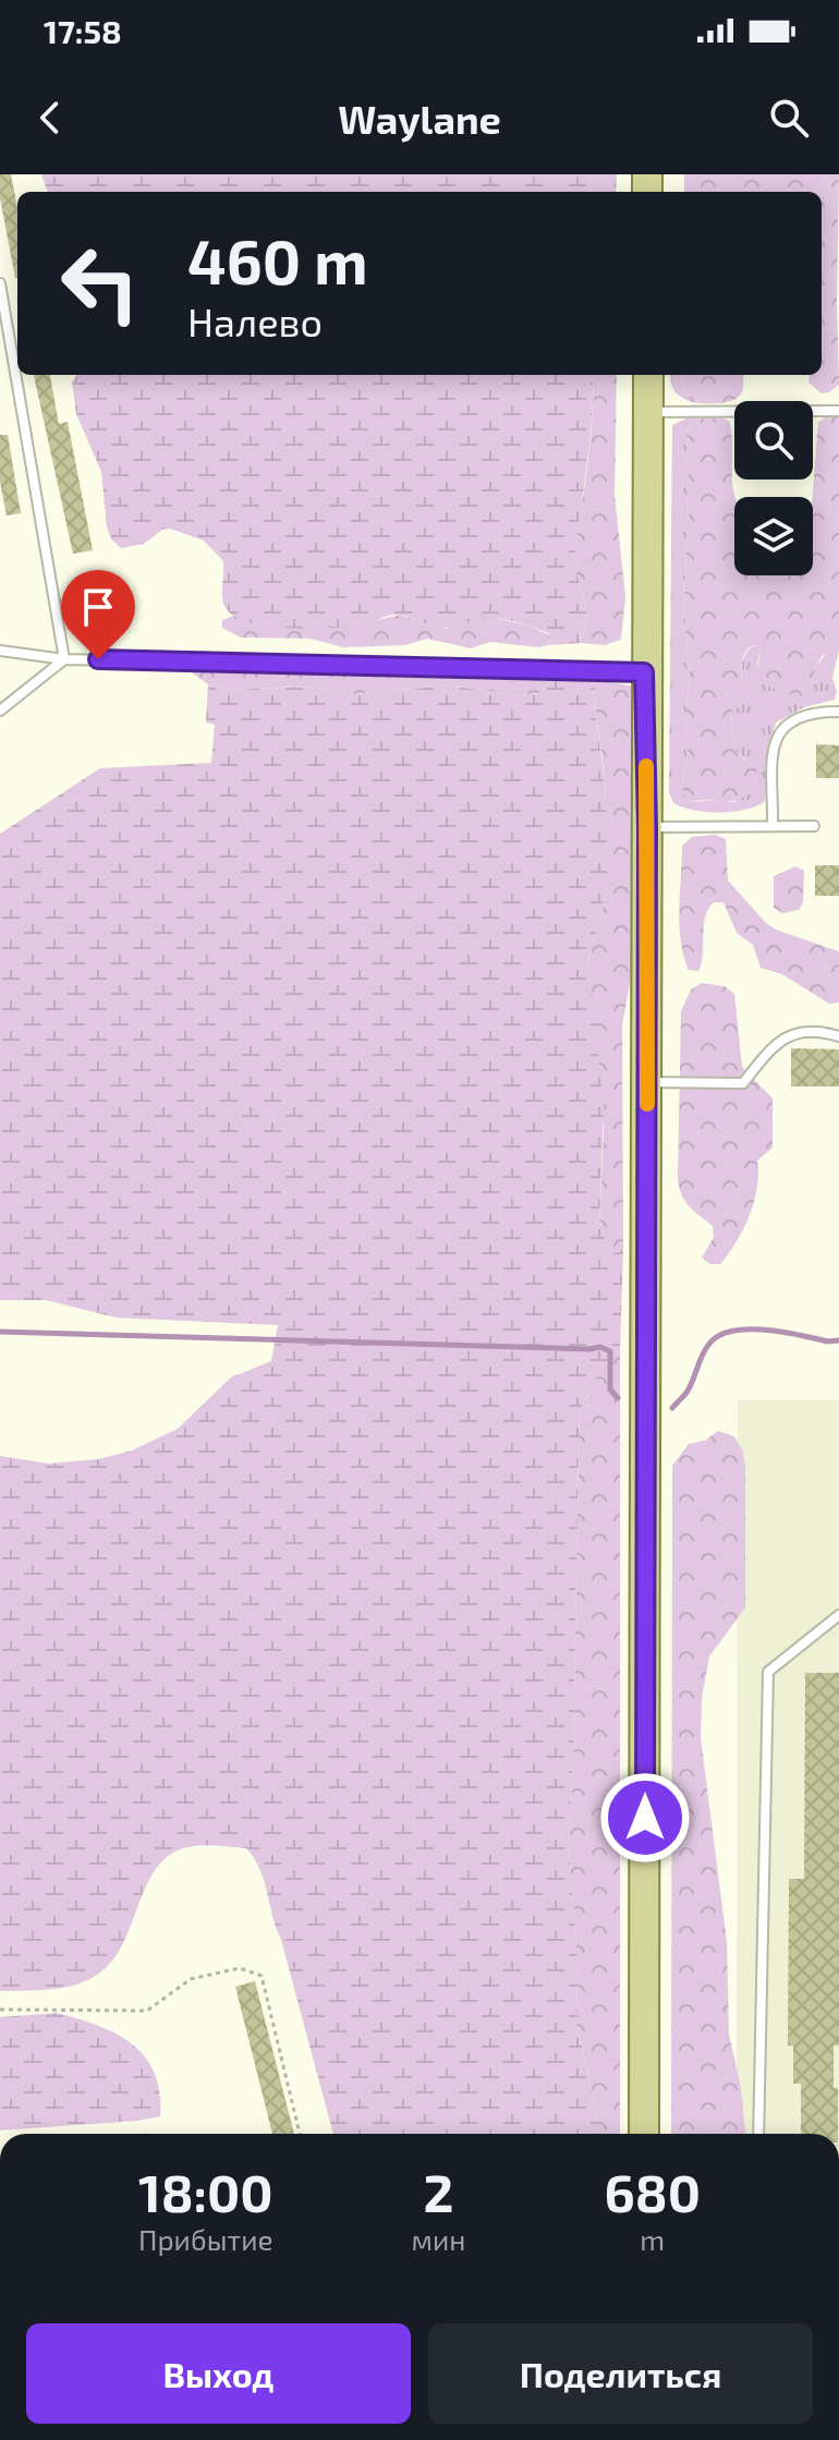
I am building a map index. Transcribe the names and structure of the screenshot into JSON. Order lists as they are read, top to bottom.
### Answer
{
  "page": {
    "status": "17:58",
    "header": "Waylane",
    "turn": ["460 m", "Налево"],
    "eta": [
      "18:00",
      "Прибытие",
      "2",
      "мин",
      "680",
      "m"
    ],
    "buttons": ["Выход", "Поделиться"]
  }
}
